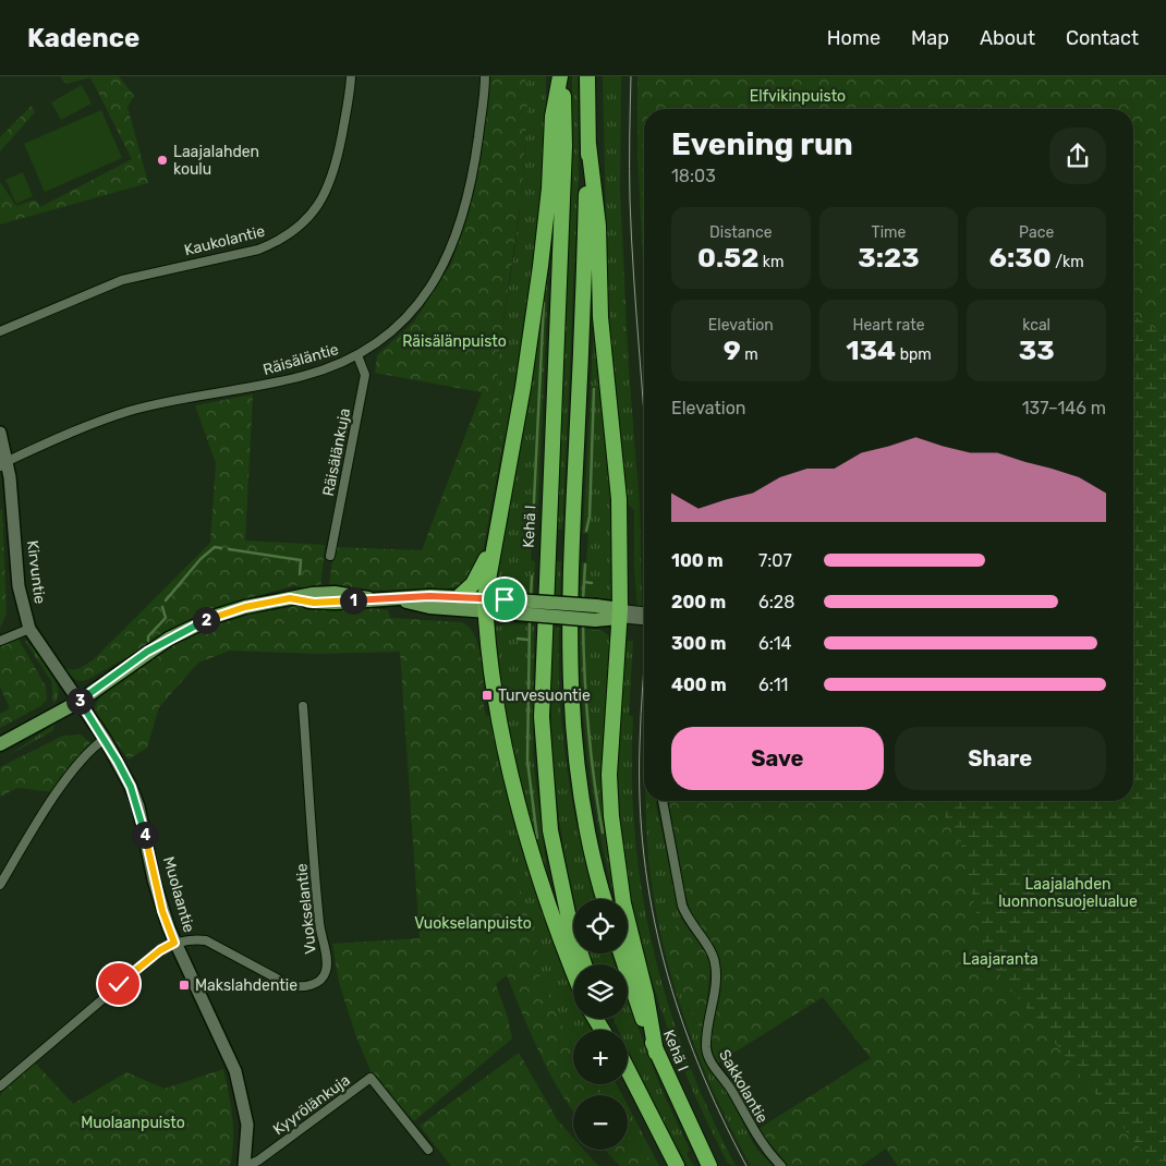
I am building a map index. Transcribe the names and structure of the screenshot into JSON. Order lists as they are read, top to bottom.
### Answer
{
  "streets": {
    "highway": ["Kehä I"],
    "street": [
      "Kaukolantie",
      "Räisäläntie",
      "Räisälänkuja",
      "Kirvuntie",
      "Muolaantie",
      "Vuokselantie",
      "Sakkolantie",
      "Kyyrölänkuja"
    ]
  },
  "crossings": [
    ["Räisäläntie", "Räisälänkuja"],
    ["Räisäläntie", "Kirvuntie"],
    ["Kirvuntie", "Muolaantie"],
    ["Muolaantie", "Vuokselantie"],
    ["Muolaantie", "Kyyrölänkuja"]
  ],
  "parks": [
    "Elfvikinpuisto",
    "Räisälänpuisto",
    "Laajalahden luonnonsuojelualue",
    "Vuokselanpuisto",
    "Laajaranta",
    "Muolaanpuisto"
  ],
  "places": {
    "other": ["Laajalahden koulu"],
    "transit": ["Turvesuontie", "Makslahdentie"]
  },
  "page": {
    "header": "Kadence",
    "nav": [
      "Home",
      "Map",
      "About",
      "Contact"
    ],
    "heading": ["Evening run", "18:03"],
    "stats": [
      ["Distance", "0.52 km"],
      ["Time", "3:23"],
      ["Pace", "6:30 /km"],
      ["Elevation", "9 m"],
      ["Heart rate", "134 bpm"],
      ["kcal", "33"]
    ],
    "chart": ["Elevation", "137–146 m"],
    "list": [
      {
        "name": "100 m",
        "note": "7:07"
      },
      {
        "name": "200 m",
        "note": "6:28"
      },
      {
        "name": "300 m",
        "note": "6:14"
      },
      {
        "name": "400 m",
        "note": "6:11"
      }
    ],
    "pins": [
      "1",
      "2",
      "3",
      "4"
    ],
    "buttons": ["Save", "Share"],
    "map_buttons": ["+", "−"]
  }
}
